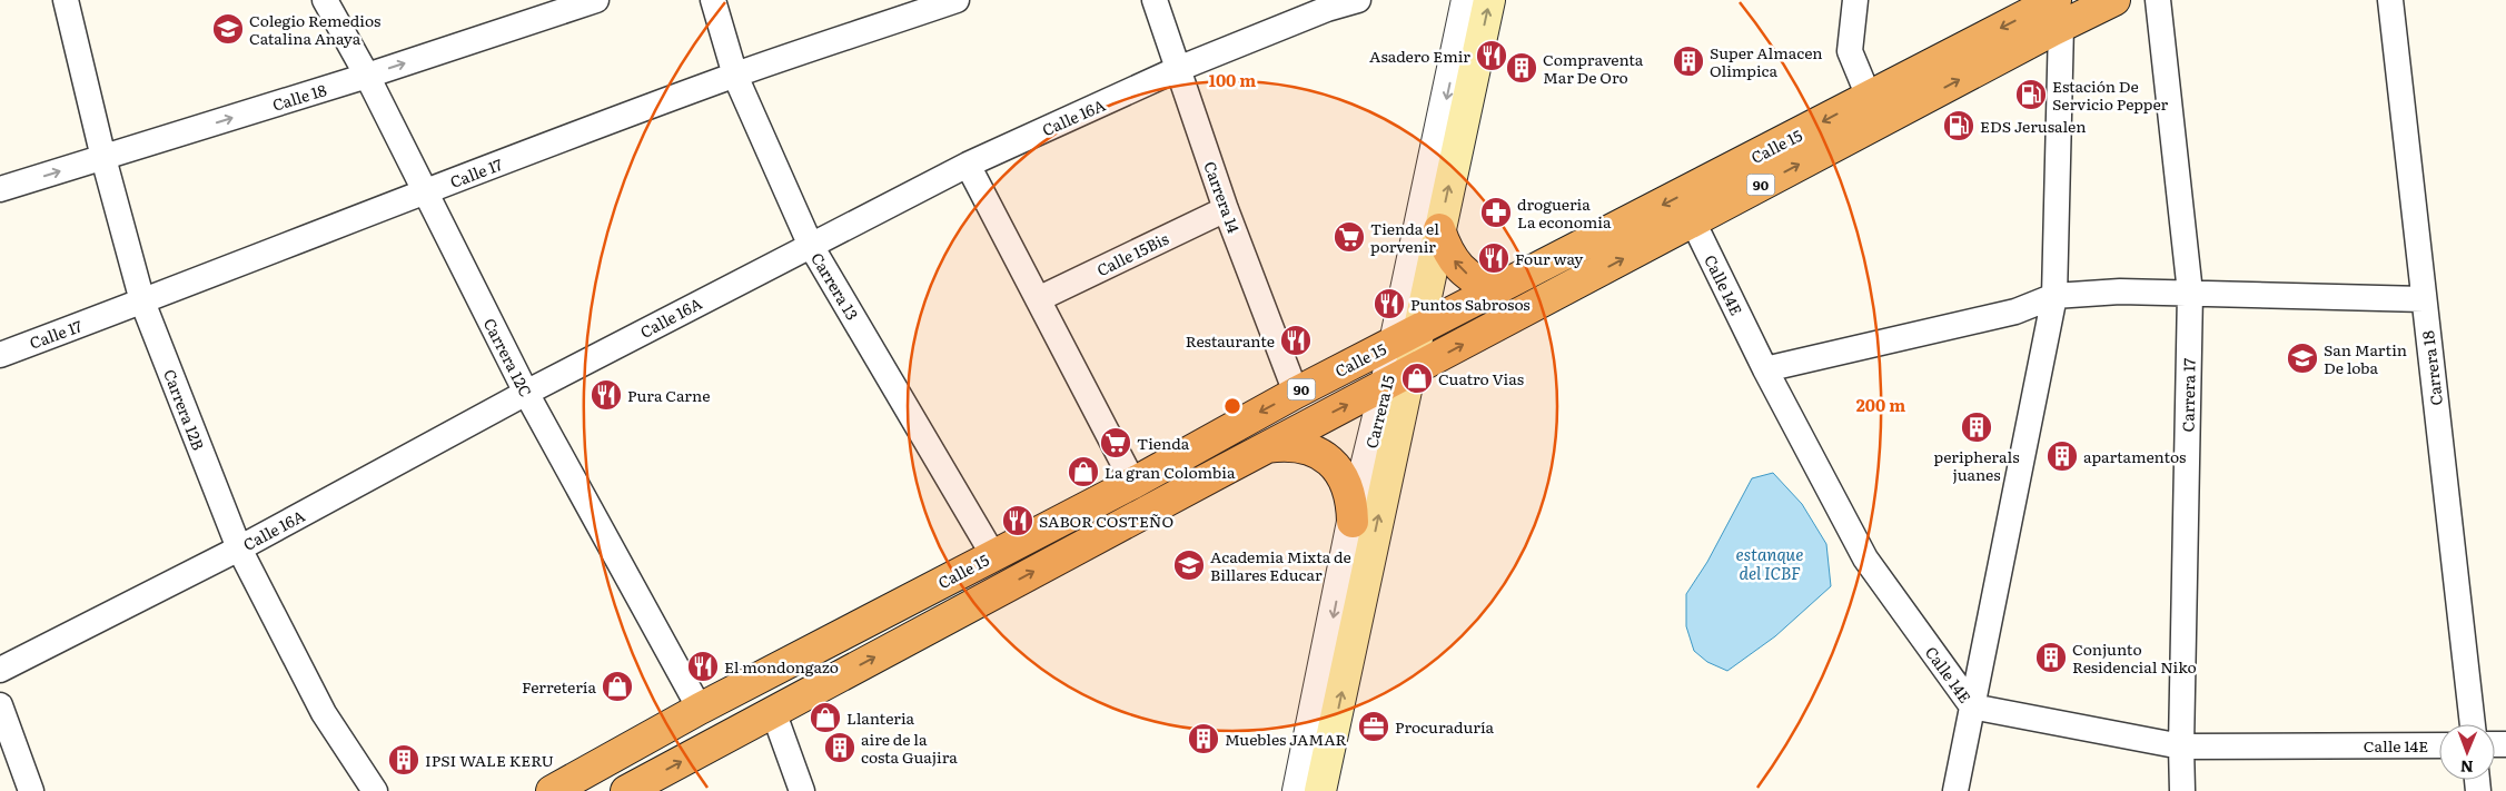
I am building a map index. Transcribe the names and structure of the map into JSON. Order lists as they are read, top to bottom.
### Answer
{
  "streets": {
    "highway": ["Calle 15", "90"],
    "main road": ["Carrera 15"],
    "street": [
      "Calle 18",
      "Calle 16A",
      "Calle 17",
      "Carrera 14",
      "Calle 15Bis",
      "Calle 14E",
      "Carrera 13",
      "Carrera 12C",
      "Carrera 18",
      "Carrera 17",
      "Carrera 12B"
    ]
  },
  "crossings": [
    ["Calle 18", "Carrera 12C"],
    ["Calle 18", "Carrera 12B"],
    ["Calle 16A", "Carrera 14"],
    ["Calle 16A", "Carrera 13"],
    ["Calle 16A", "Carrera 12C"],
    ["Calle 16A", "Carrera 12B"],
    ["Calle 15", "Carrera 14"],
    ["Calle 15", "Calle 14E"],
    ["Calle 15", "Carrera 13"],
    ["Calle 15", "Carrera 12C"],
    ["Calle 15", "Carrera 15"],
    ["Calle 17", "Carrera 13"],
    ["Calle 17", "Carrera 12C"],
    ["Calle 17", "Carrera 12B"],
    ["Carrera 14", "Calle 15Bis"],
    ["Calle 14E", "Carrera 17"]
  ],
  "one_way": ["Calle 18"],
  "water": ["estanque del ICBF"],
  "places": {
    "school or university": ["Colegio Remedios Catalina Anaya", "San Martin De loba", "Academia Mixta de Billares Educar"],
    "restaurant": [
      "Asadero Emir",
      "Four way",
      "Puntos Sabrosos",
      "Restaurante",
      "Pura Carne",
      "SABOR COSTEÑO",
      "El mondongazo"
    ],
    "building": [
      "Super Almacen Olimpica",
      "Compraventa Mar De Oro",
      "peripherals juanes",
      "apartamentos",
      "Conjunto Residencial Niko",
      "Muebles JAMAR",
      "aire de la costa Guajira",
      "IPSI WALE KERU"
    ],
    "fuel station": ["Estación De Servicio Pepper", "EDS Jerusalen"],
    "pharmacy": ["drogueria La economia"],
    "supermarket": ["Tienda el porvenir", "Tienda"],
    "shop": [
      "Cuatro Vias",
      "La gran Colombia",
      "Ferretería",
      "Llanteria"
    ],
    "office": ["Procuraduría"]
  },
  "north": "bottom",
  "rings": ["100 m", "200 m"]
}
